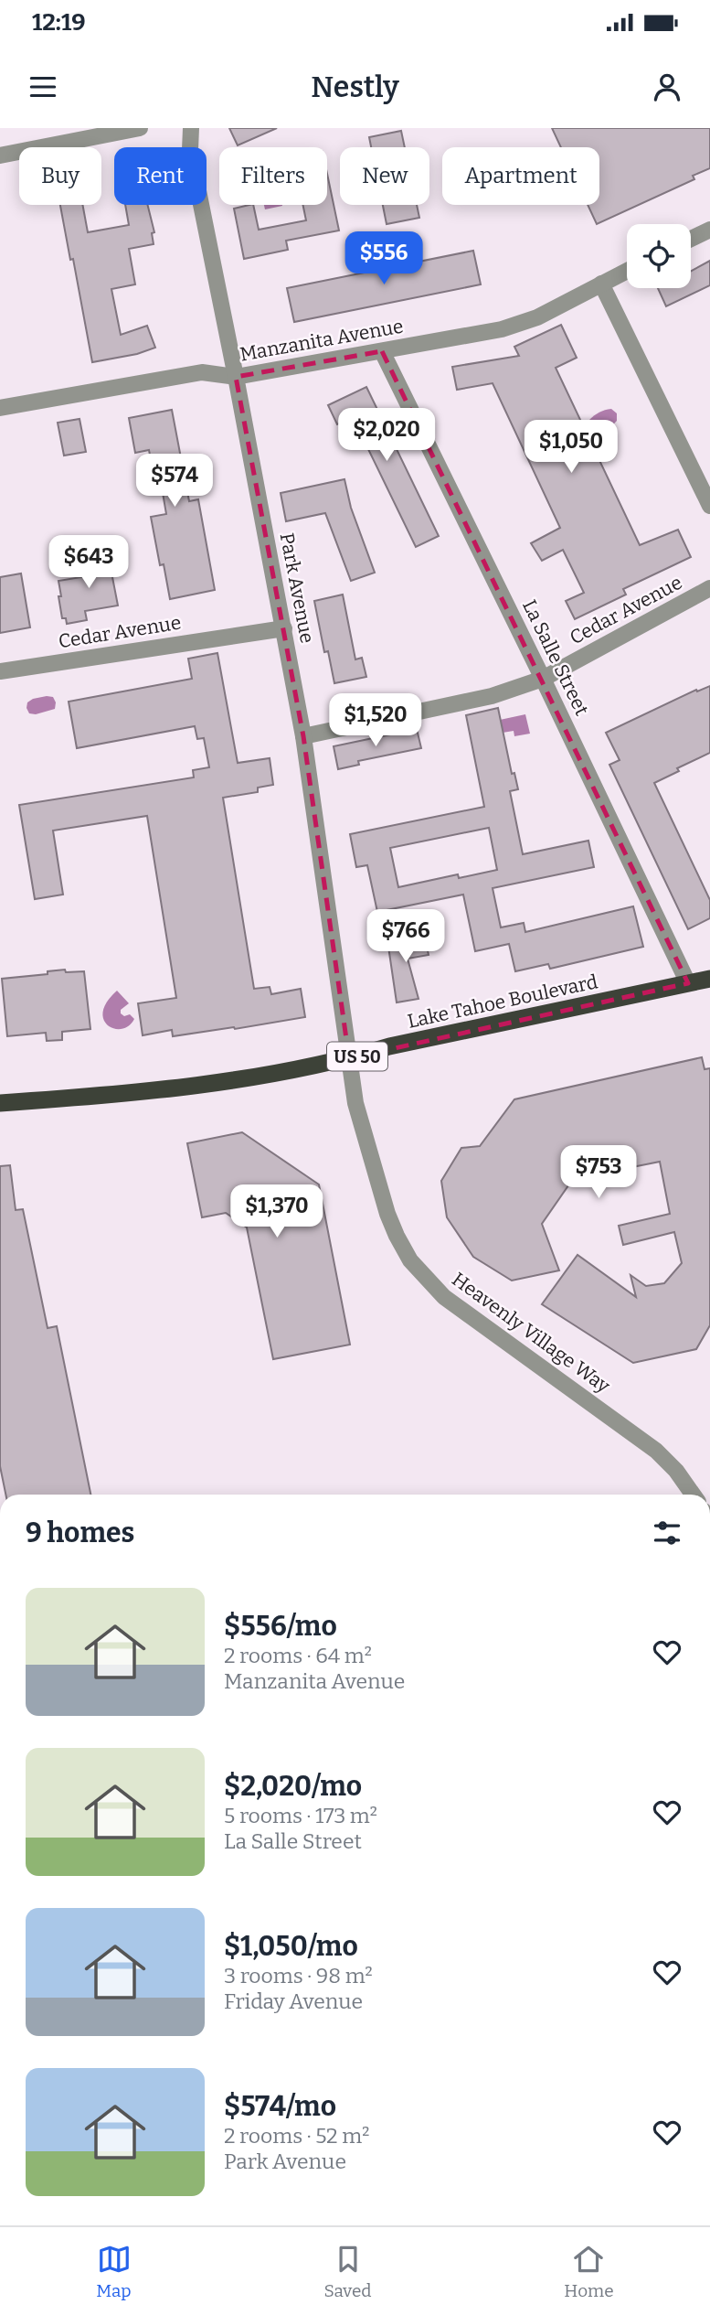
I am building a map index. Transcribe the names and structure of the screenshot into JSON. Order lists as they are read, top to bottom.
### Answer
{
  "streets": {
    "highway": ["Lake Tahoe Boulevard", "US 50"],
    "street": [
      "Manzanita Avenue",
      "Park Avenue",
      "Cedar Avenue",
      "La Salle Street",
      "Heavenly Village Way"
    ]
  },
  "crossings": [
    ["Manzanita Avenue", "Park Avenue"],
    ["Manzanita Avenue", "La Salle Street"],
    ["Park Avenue", "Cedar Avenue"],
    ["Park Avenue", "Lake Tahoe Boulevard"],
    ["Park Avenue", "Heavenly Village Way"],
    ["Cedar Avenue", "La Salle Street"],
    ["La Salle Street", "Lake Tahoe Boulevard"],
    ["Lake Tahoe Boulevard", "Heavenly Village Way"]
  ],
  "page": {
    "status": "12:19",
    "header": "Nestly",
    "chip": [
      "Buy",
      "Rent",
      "Filters",
      "New",
      "Apartment"
    ],
    "price": [
      "$556",
      "$2,020",
      "$1,050",
      "$574",
      "$643",
      "$1,520",
      "$766",
      "$753",
      "$1,370"
    ],
    "heading": "9 homes",
    "list": [
      {
        "name": "$556/mo",
        "note": "2 rooms · 64 m² · Manzanita Avenue"
      },
      {
        "name": "$2,020/mo",
        "note": "5 rooms · 173 m² · La Salle Street"
      },
      {
        "name": "$1,050/mo",
        "note": "3 rooms · 98 m² · Friday Avenue"
      },
      {
        "name": "$574/mo",
        "note": "2 rooms · 52 m² · Park Avenue"
      }
    ],
    "tabs": ["Map", "Saved", "Home"]
  }
}
